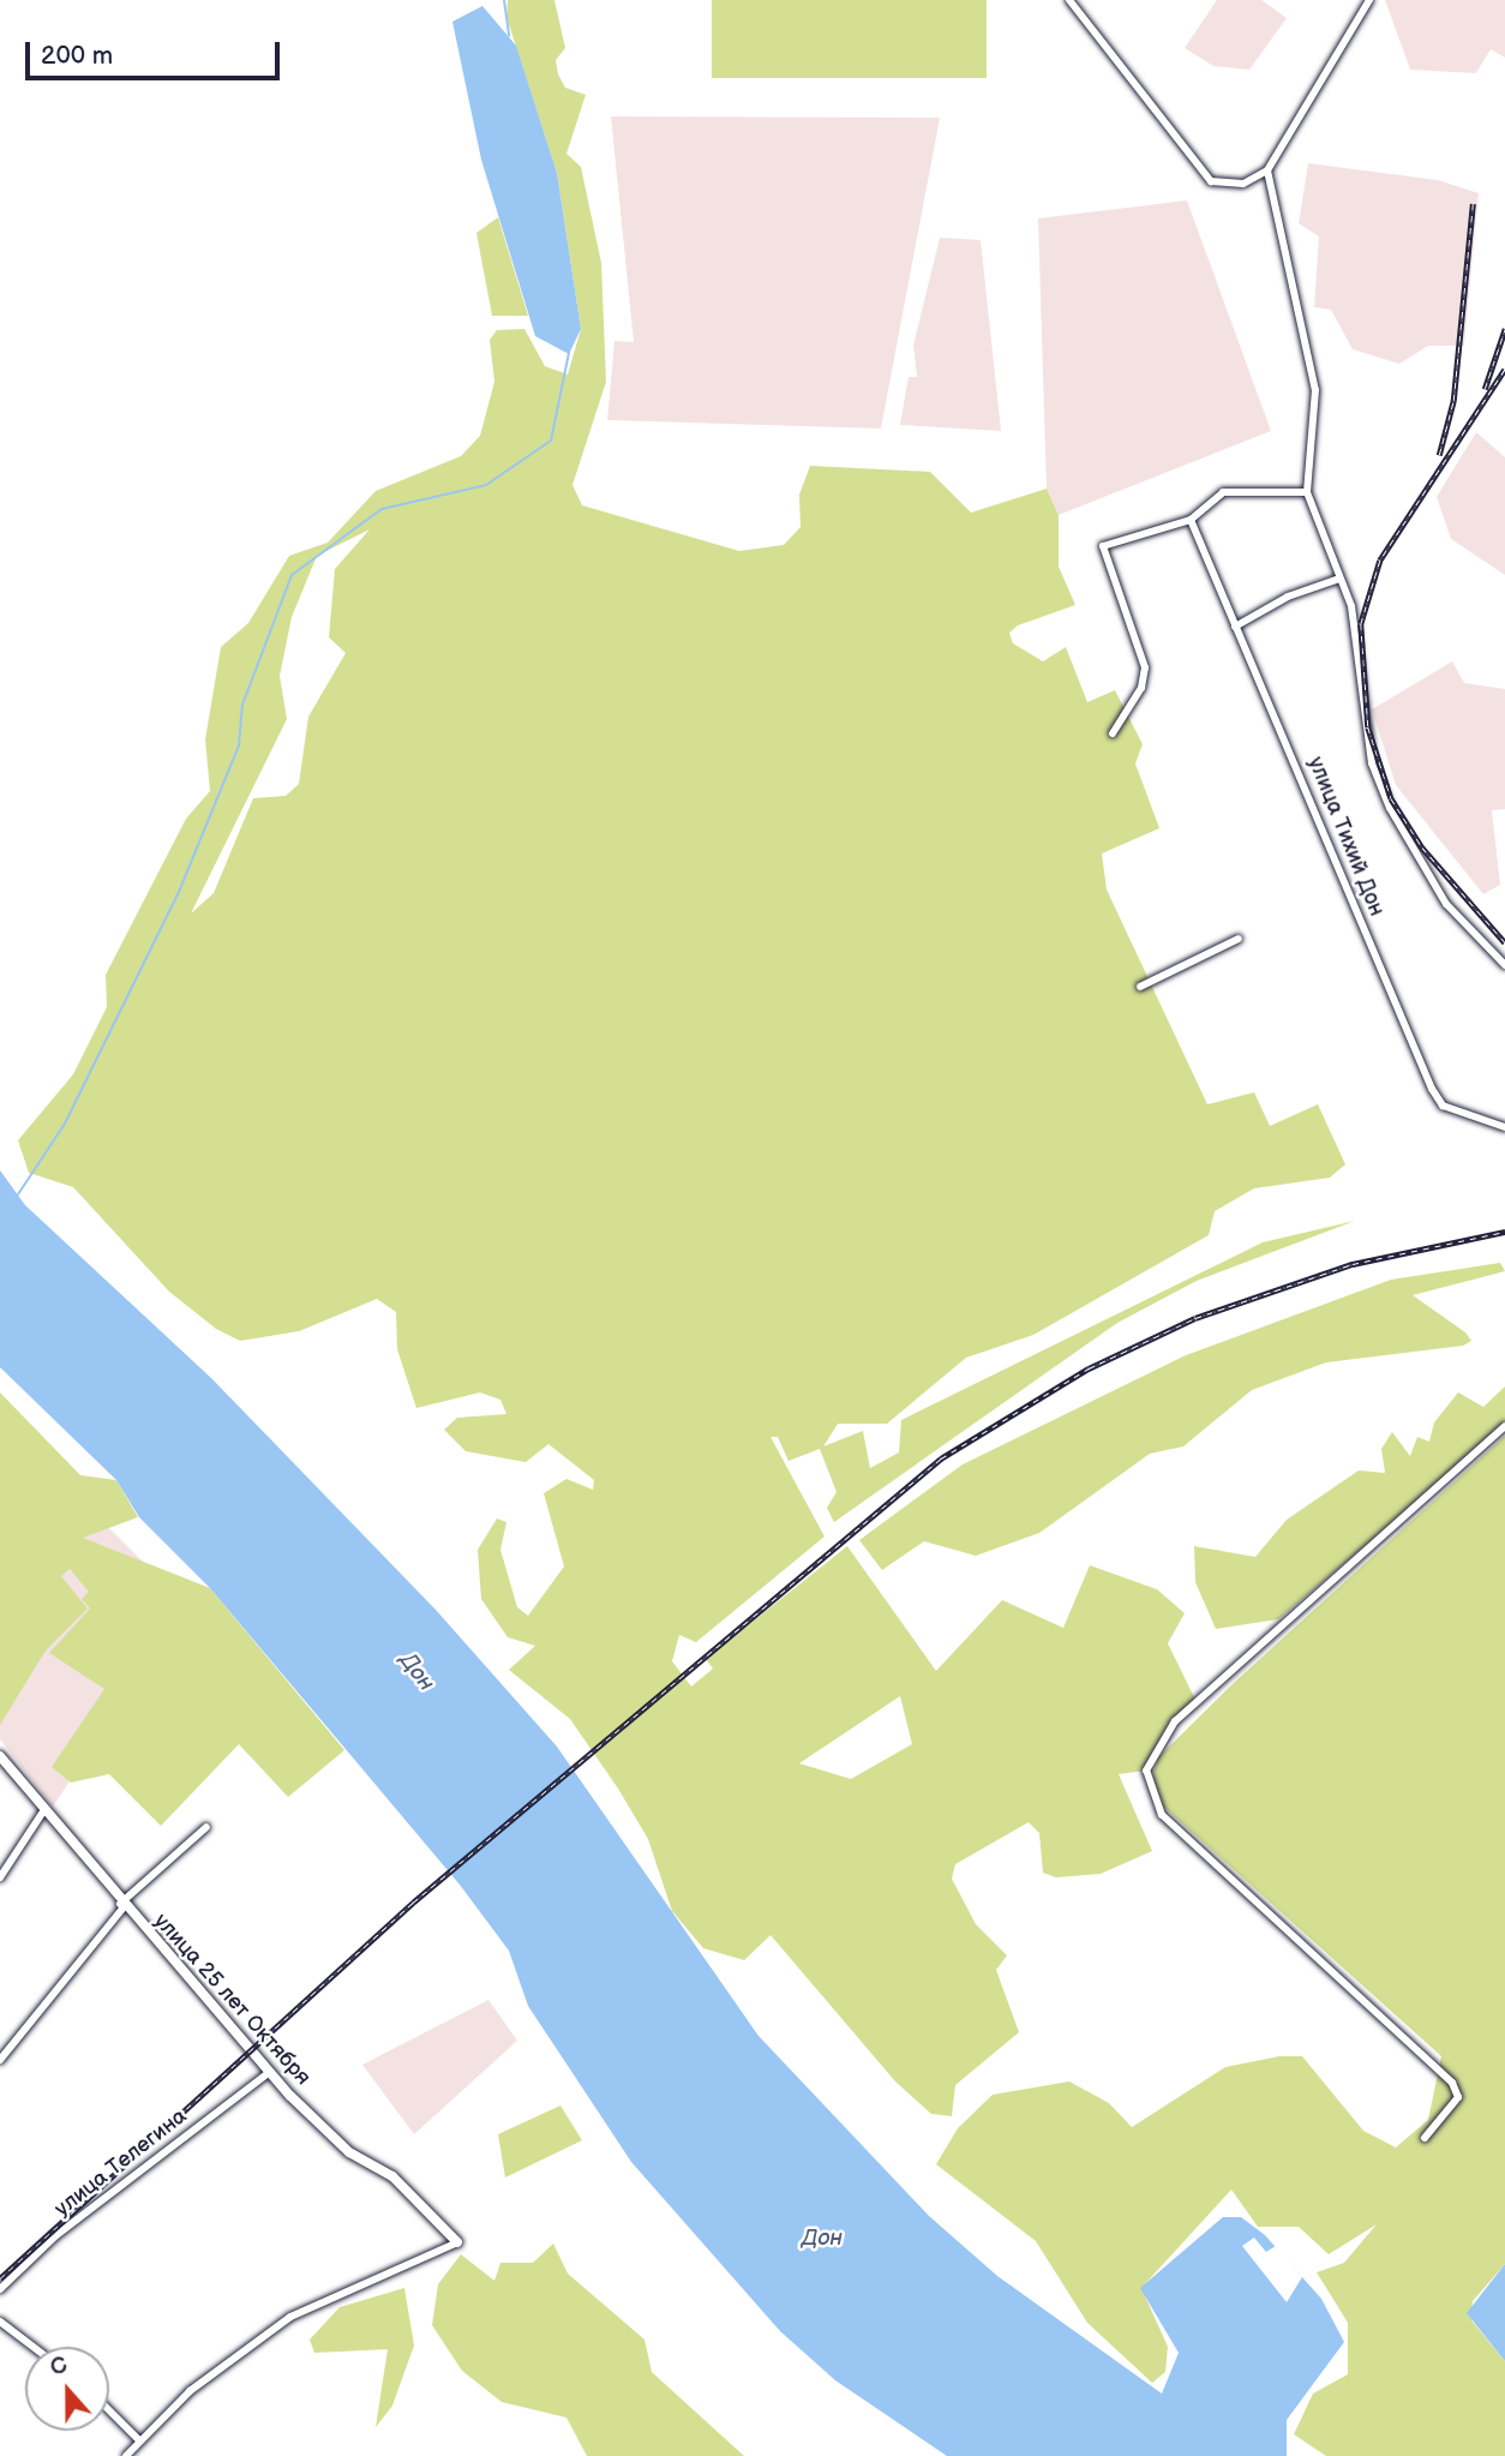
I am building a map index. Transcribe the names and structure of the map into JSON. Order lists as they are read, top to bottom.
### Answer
{
  "streets": {
    "street": ["улица Тихий Дон", "улица 25 лет Октября", "улица Телегина"]
  },
  "crossings": [
    ["улица 25 лет Октября", "улица Телегина"]
  ],
  "water": ["Дон"],
  "scale_bar": "200 m",
  "north": "top"
}
